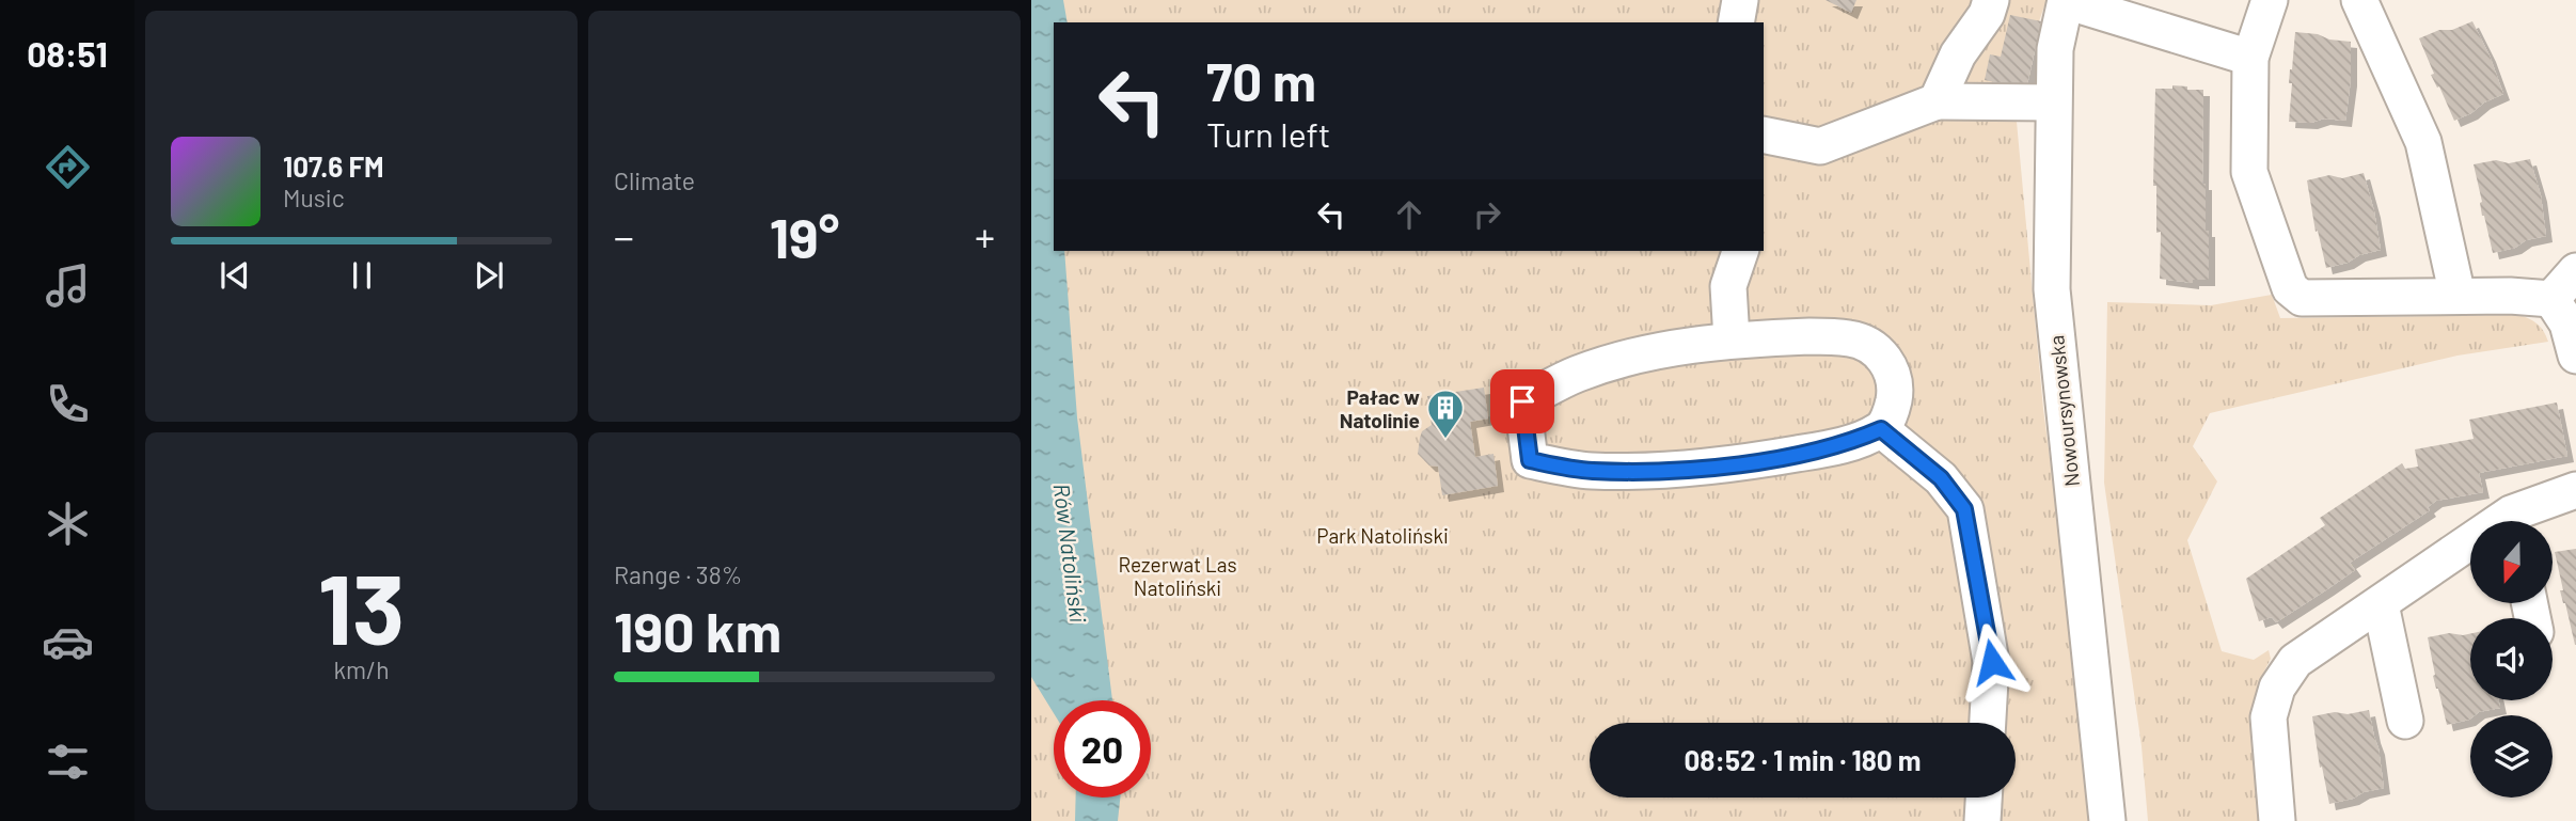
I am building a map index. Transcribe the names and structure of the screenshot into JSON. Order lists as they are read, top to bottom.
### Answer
{
  "streets": {
    "street": ["Nowoursynowska"]
  },
  "water": ["Rów Natoliński"],
  "parks": ["Park Natoliński", "Rezerwat Las Natoliński"],
  "places": {
    "building": ["Pałac w Natolinie"]
  },
  "north": "bottom",
  "page": {
    "tabs": "08:51",
    "tile": [
      "Climate",
      ["13", "km/h"],
      ["Range · 38%", "190 km"]
    ],
    "turn": ["70 m", "Turn left"],
    "song": ["107.6 FM", "Music"],
    "heat": ["−", "19°", "+"],
    "limit": "20",
    "trip": "08:52 · 1 min · 180 m"
  }
}
